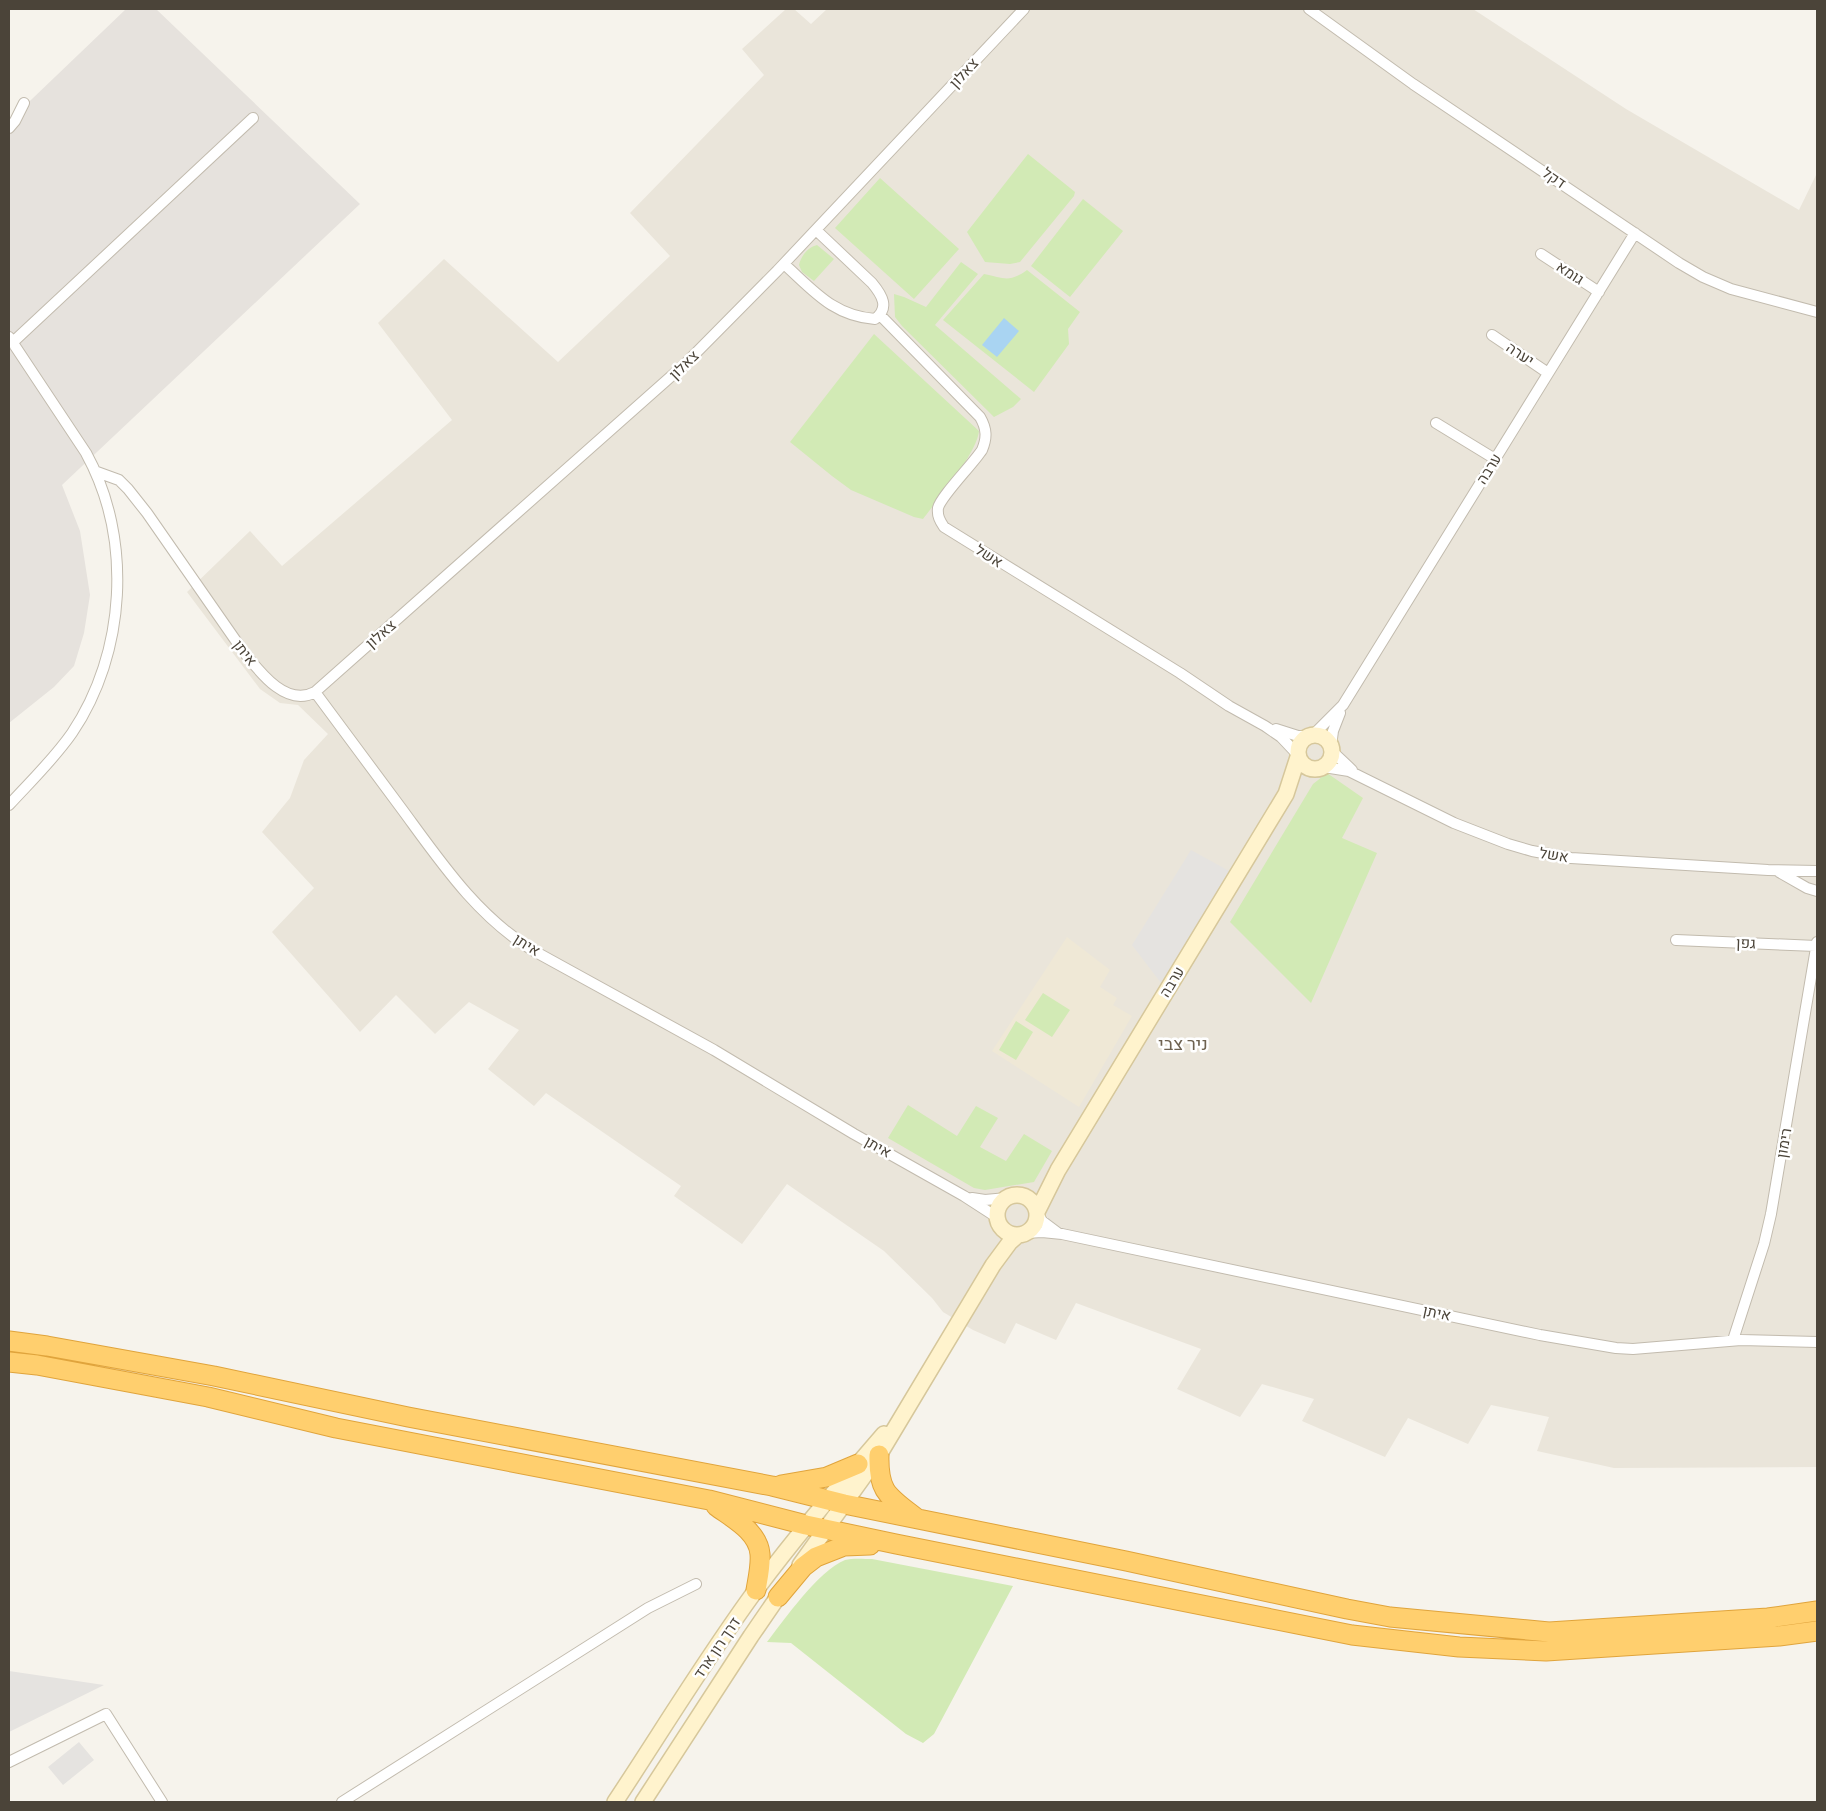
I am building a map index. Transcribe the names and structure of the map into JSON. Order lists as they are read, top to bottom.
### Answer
{
  "streets": {
    "street": [
      "צאלון",
      "דקל",
      "גומא",
      "יערה",
      "ערבה",
      "אשל",
      "איתן",
      "גפן",
      "רימון",
      "דרך רון ארד"
    ]
  },
  "crossings": [
    ["צאלון", "איתן"],
    ["דקל", "ערבה"],
    ["גומא", "ערבה"],
    ["יערה", "ערבה"],
    ["ערבה", "אשל"],
    ["ערבה", "איתן"],
    ["איתן", "רימון"],
    ["גפן", "רימון"]
  ],
  "districts": ["ניר צבי"]
}
